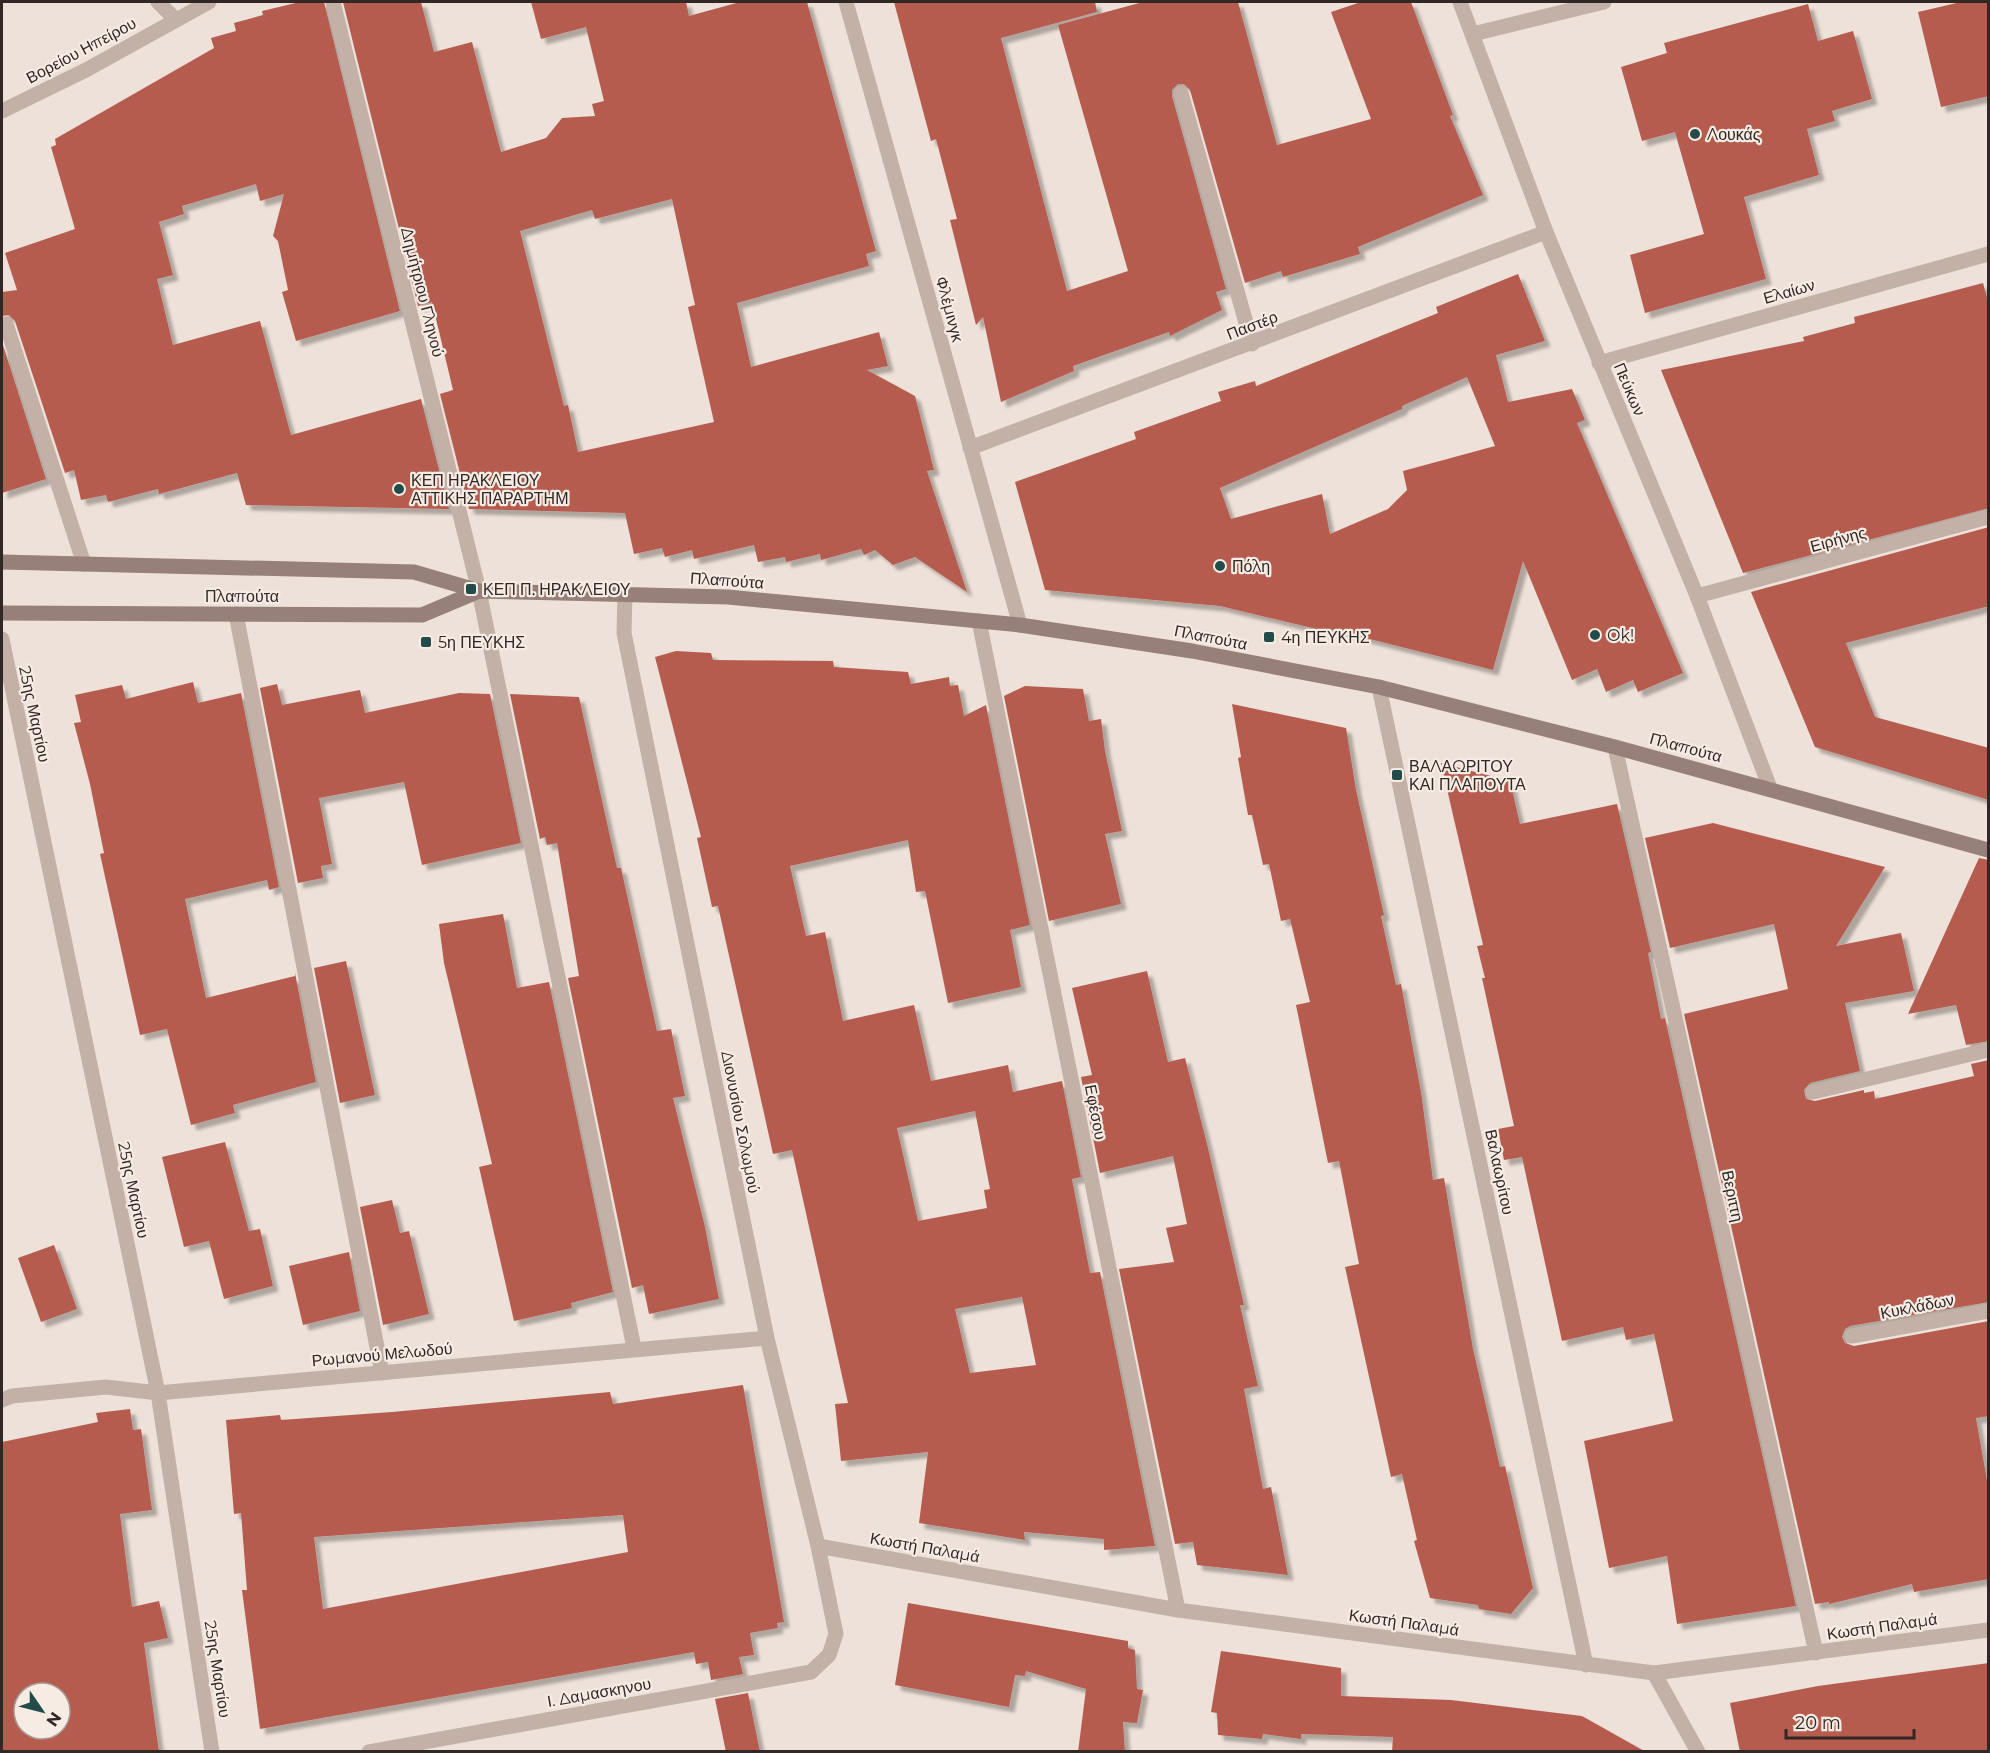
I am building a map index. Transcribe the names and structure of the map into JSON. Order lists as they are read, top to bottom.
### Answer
{
  "streets": {
    "main road": ["Πλαπούτα"],
    "street": [
      "Βορείου Ηπείρου",
      "Ελαίων",
      "Δημήτριου Γληνού",
      "Φλέμινγκ",
      "Παστέρ",
      "Πεύκων",
      "Ειρήνης",
      "25ης Μαρτίου",
      "Εφέσου",
      "Διονυσίου Σολωμού",
      "Βαλαωρίτου",
      "Βεριττη",
      "Κυκλάδων",
      "Ρωμανού Μελωδού",
      "Κωστή Παλαμά",
      "Ι. Δαμασκηνου"
    ]
  },
  "crossings": [
    ["Ελαίων", "Πεύκων"],
    ["Δημήτριου Γληνού", "Πλαπούτα"],
    ["Δημήτριου Γληνού", "Ρωμανού Μελωδού"],
    ["Φλέμινγκ", "Παστέρ"],
    ["Φλέμινγκ", "Πλαπούτα"],
    ["Παστέρ", "Πεύκων"],
    ["Πεύκων", "Ειρήνης"],
    ["Πεύκων", "Πλαπούτα"],
    ["Πλαπούτα", "Εφέσου"],
    ["Πλαπούτα", "Διονυσίου Σολωμού"],
    ["Πλαπούτα", "Βαλαωρίτου"],
    ["Πλαπούτα", "Βεριττη"],
    ["25ης Μαρτίου", "Ρωμανού Μελωδού"],
    ["Εφέσου", "Κωστή Παλαμά"],
    ["Διονυσίου Σολωμού", "Ρωμανού Μελωδού"],
    ["Διονυσίου Σολωμού", "Κωστή Παλαμά"],
    ["Διονυσίου Σολωμού", "Ι. Δαμασκηνου"],
    ["Βαλαωρίτου", "Κωστή Παλαμά"],
    ["Βεριττη", "Κωστή Παλαμά"]
  ],
  "places": {
    "other": [
      "Λουκάς",
      "ΚΕΠ ΗΡΑΚΛΕΙΟΥ ΑΤΤΙΚΗΣ ΠΑΡΑΡΤΗΜ",
      "Πόλη",
      "Ok!"
    ],
    "transit": [
      "ΚΕΠ Π. ΗΡΑΚΛΕΙΟΥ",
      "4η ΠΕΥΚΗΣ",
      "5η ΠΕΥΚΗΣ",
      "ΒΑΛΑΩΡΙΤΟΥ ΚΑΙ ΠΛΑΠΟΥΤΑ"
    ]
  },
  "scale_bar": "20 m",
  "north": "bottom right"
}
